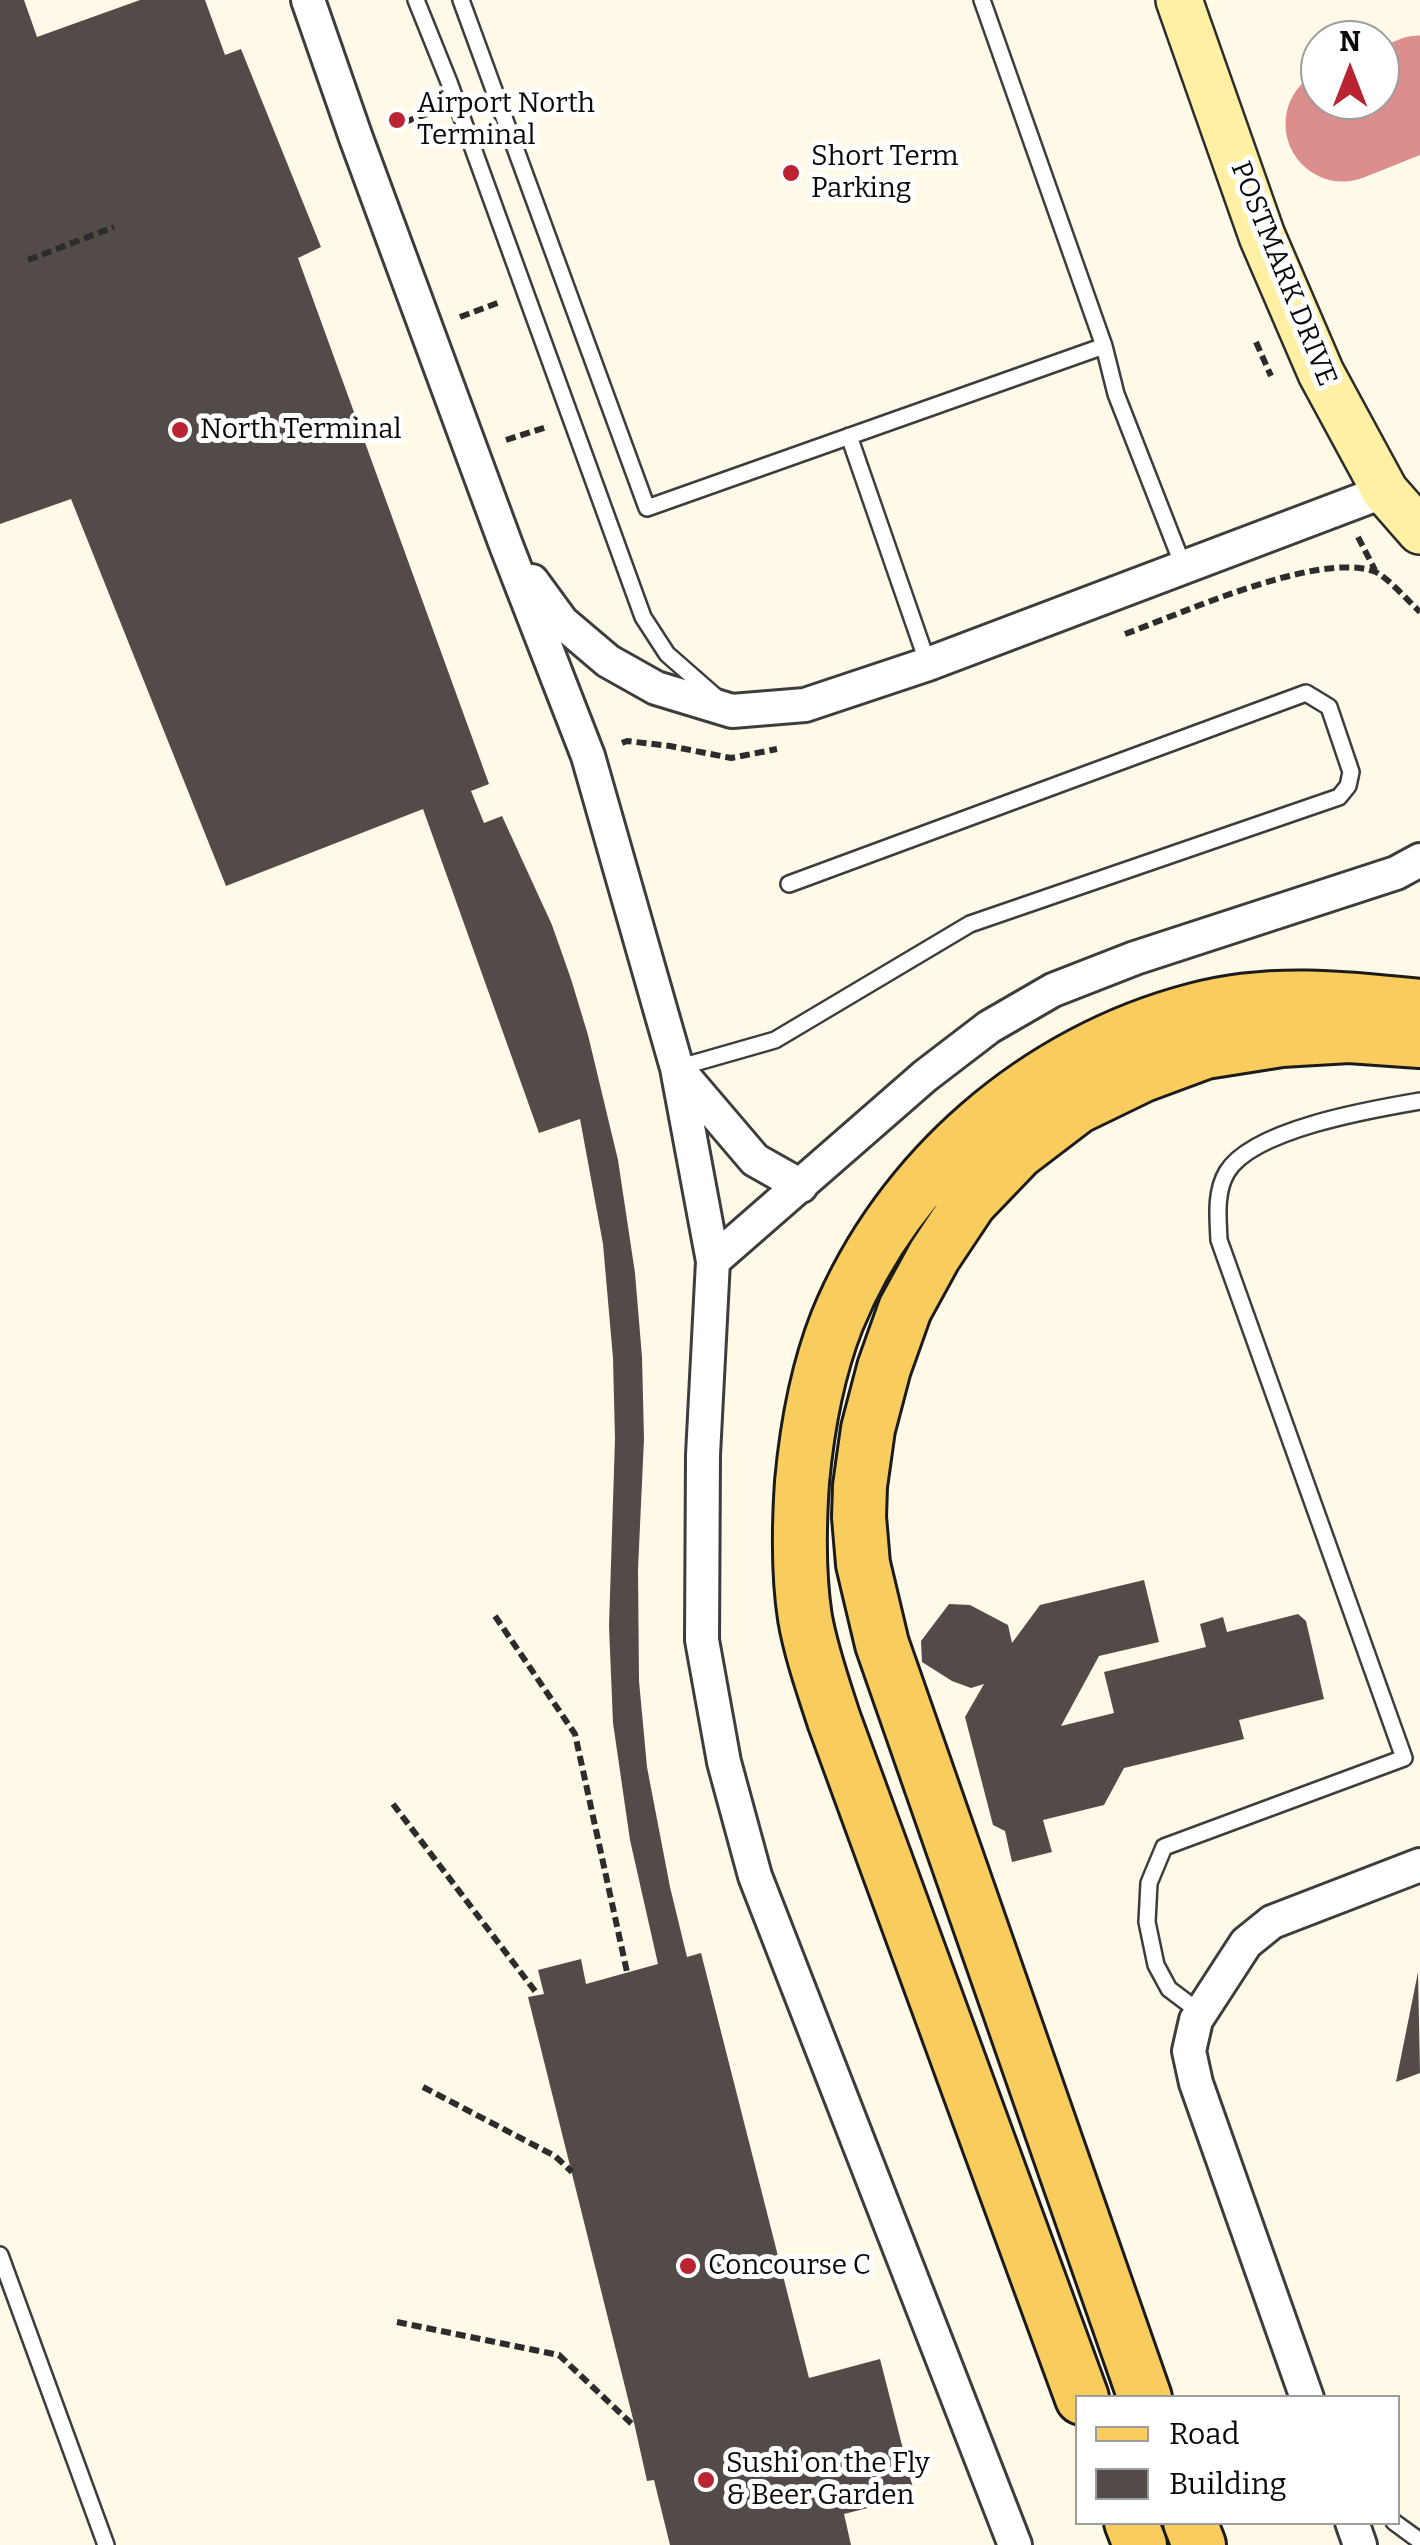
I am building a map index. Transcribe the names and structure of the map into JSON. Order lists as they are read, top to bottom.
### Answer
{
  "streets": {
    "street": ["POSTMARK DRIVE"]
  },
  "places": [
    "Airport North Terminal",
    "Short Term Parking",
    "North Terminal",
    "Concourse C",
    "Sushi on the Fly & Beer Garden"
  ],
  "legend": ["Road", "Building"],
  "north": "top"
}
